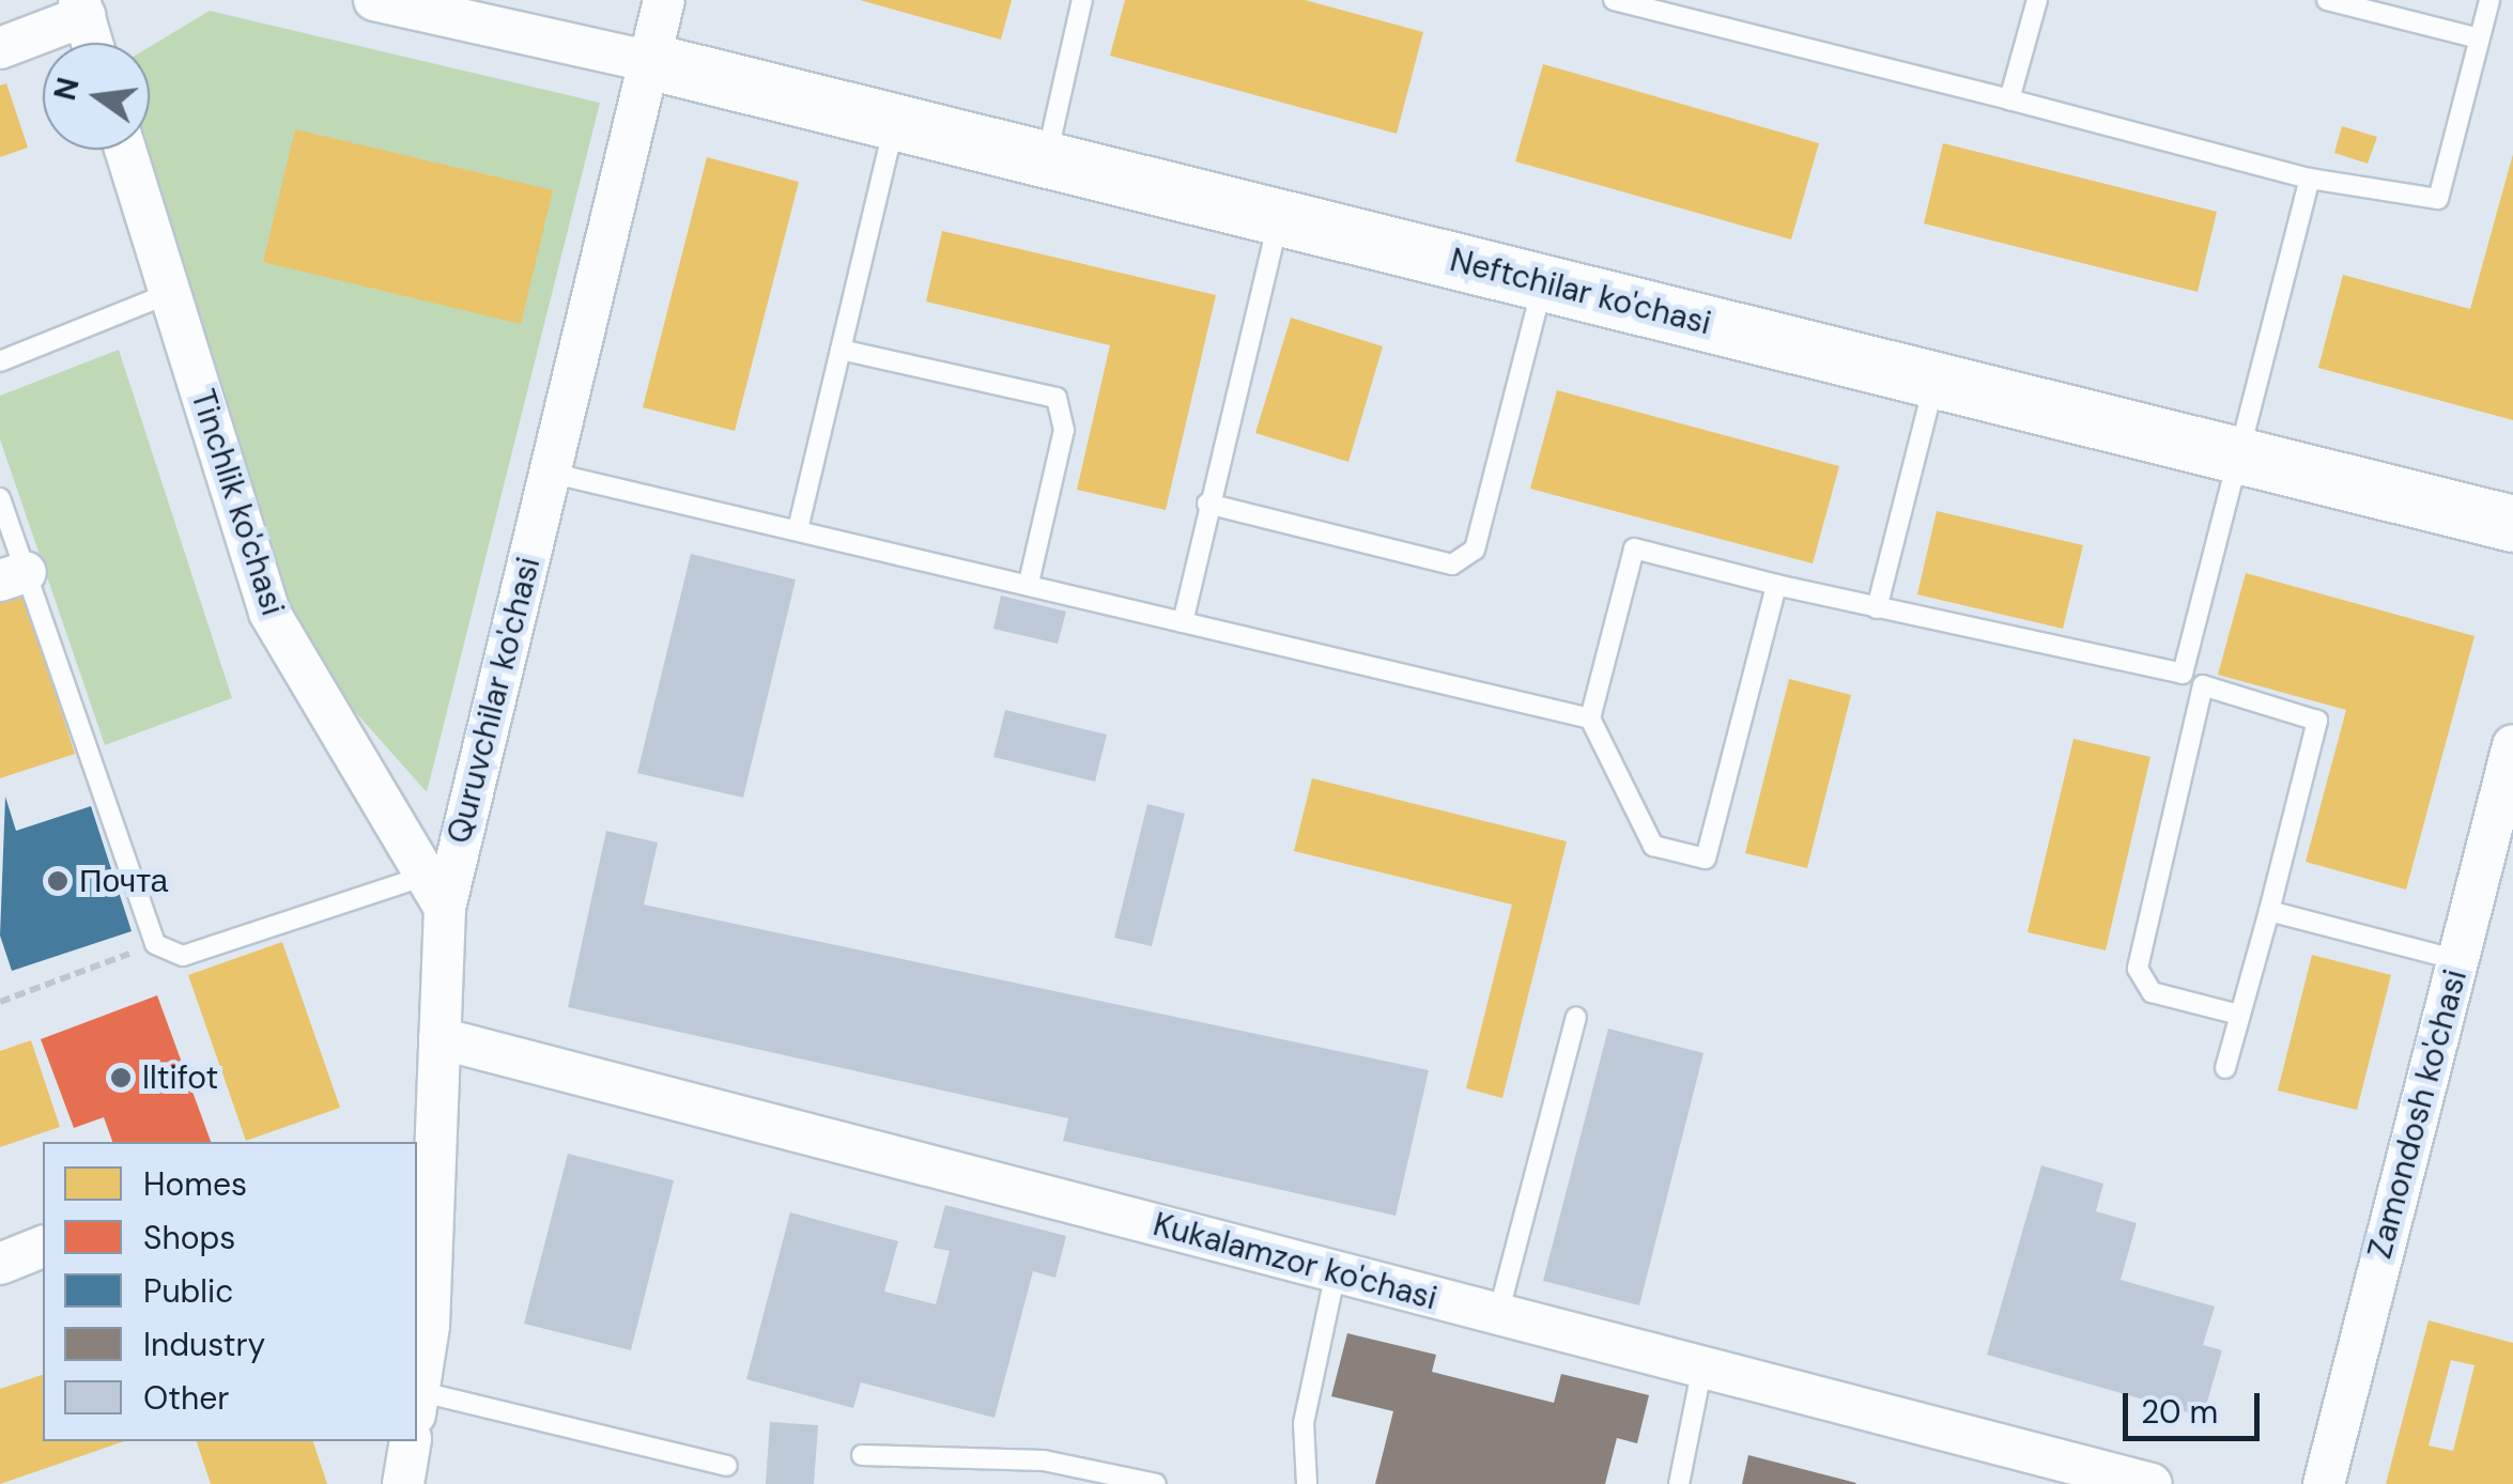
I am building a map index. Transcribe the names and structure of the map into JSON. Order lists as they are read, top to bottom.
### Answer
{
  "streets": {
    "street": [
      "Neftchilar ko'chasi",
      "Tinchlik ko'chasi",
      "Quruvchilar ko'chasi",
      "Zamondosh ko'chasi",
      "Kukalamzor ko'chasi"
    ]
  },
  "crossings": [
    ["Neftchilar ko'chasi", "Quruvchilar ko'chasi"],
    ["Tinchlik ko'chasi", "Quruvchilar ko'chasi"],
    ["Quruvchilar ko'chasi", "Kukalamzor ko'chasi"]
  ],
  "places": ["Почта", "Iltifot"],
  "legend": [
    "Homes",
    "Shops",
    "Public",
    "Industry",
    "Other"
  ],
  "scale_bar": "20 m",
  "north": "left"
}
